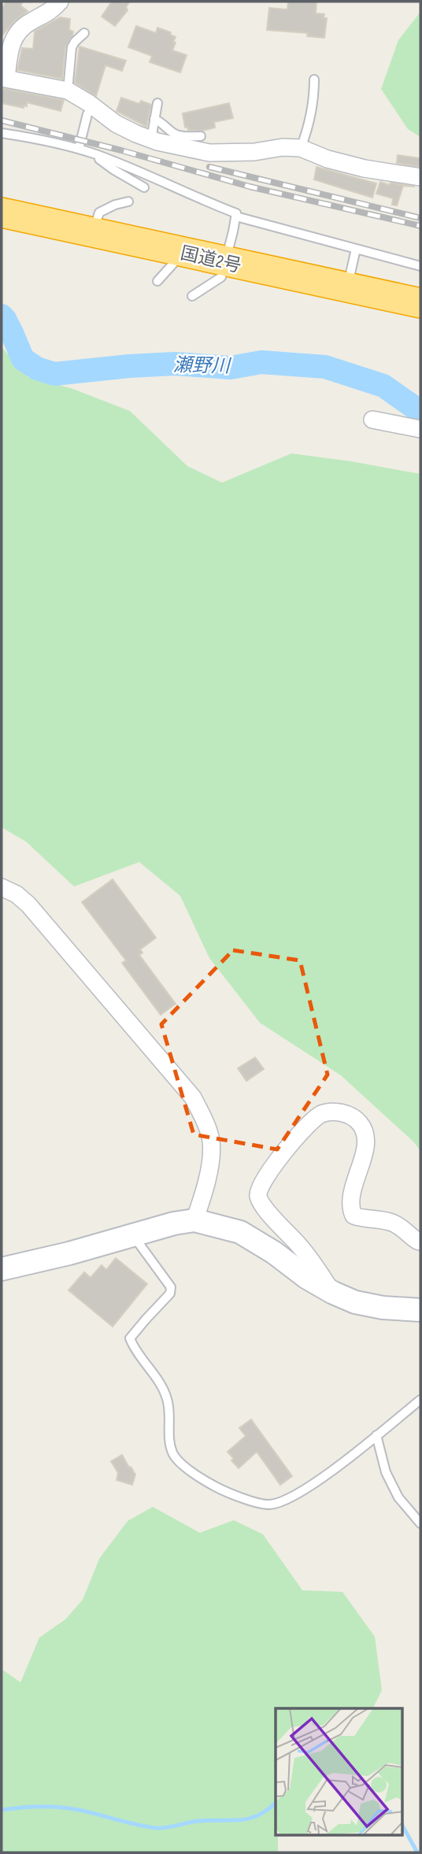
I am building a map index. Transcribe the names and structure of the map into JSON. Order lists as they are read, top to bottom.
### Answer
{
  "streets": {
    "highway": ["国道2号"]
  },
  "water": ["瀬野川"]
}
